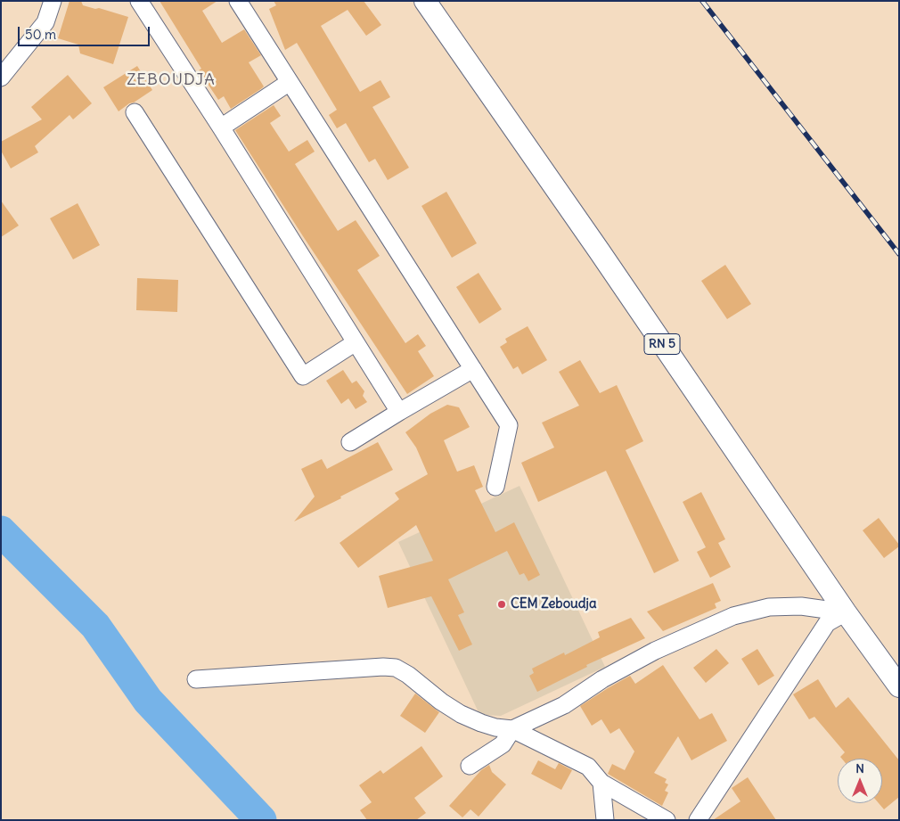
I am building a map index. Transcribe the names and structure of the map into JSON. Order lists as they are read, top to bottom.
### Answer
{
  "streets": {
    "main road": ["RN 5"]
  },
  "districts": ["ZEBOUDJA"],
  "places": ["CEM Zeboudja"],
  "scale_bar": "50 m",
  "north": "top"
}
